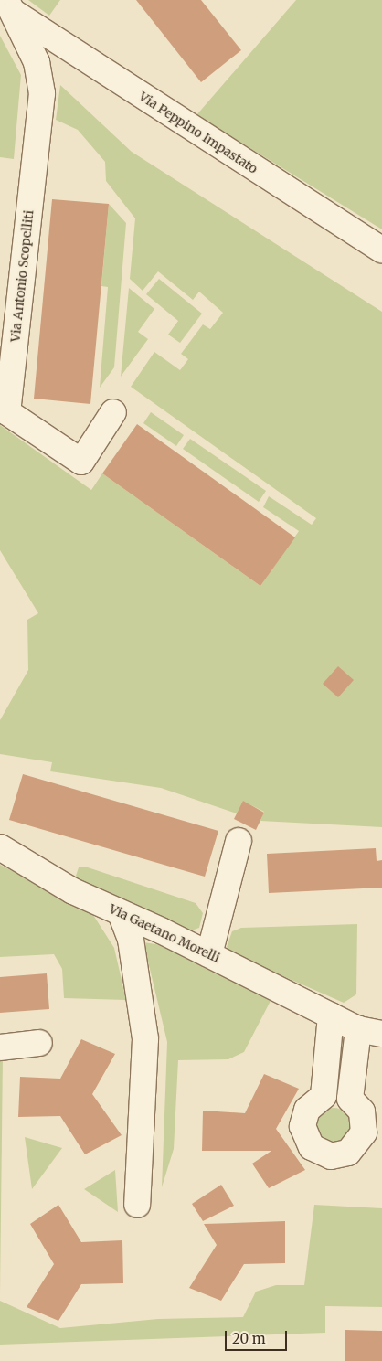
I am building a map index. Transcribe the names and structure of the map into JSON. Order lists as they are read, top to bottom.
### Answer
{
  "streets": {
    "street": ["Via Peppino Impastato", "Via Antonio Scopelliti", "Via Gaetano Morelli"]
  },
  "crossings": [
    ["Via Peppino Impastato", "Via Antonio Scopelliti"]
  ],
  "scale_bar": "20 m"
}
